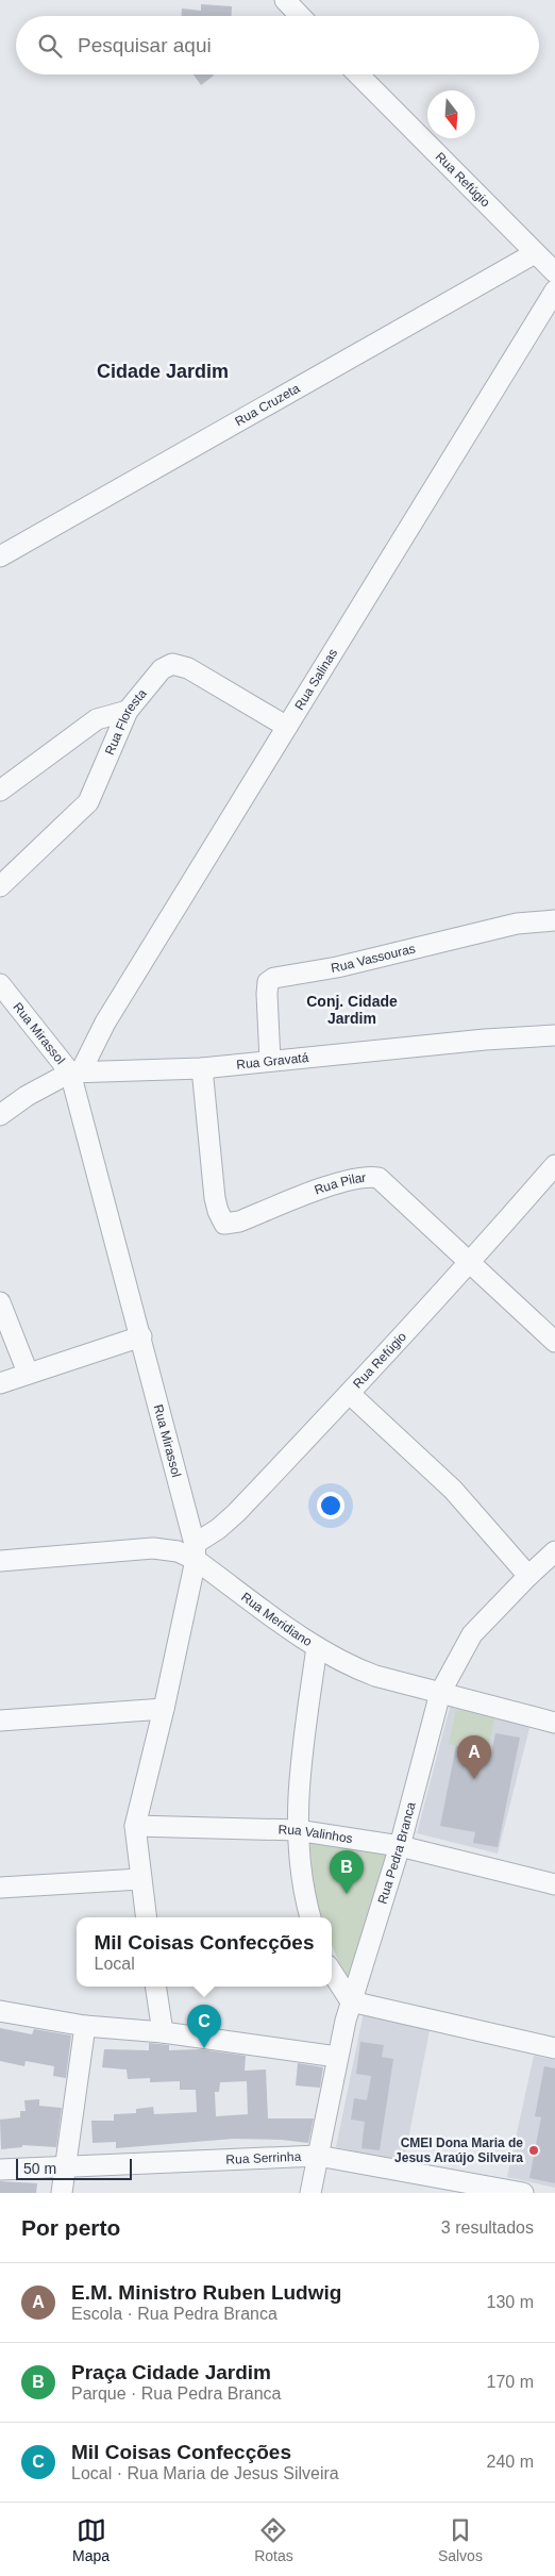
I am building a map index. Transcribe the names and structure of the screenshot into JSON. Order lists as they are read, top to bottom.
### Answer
{
  "streets": {
    "street": [
      "Rua Refúgio",
      "Rua Cruzeta",
      "Rua Salinas",
      "Rua Floresta",
      "Rua Vassouras",
      "Rua Mirassol",
      "Rua Gravatá",
      "Rua Pilar",
      "Rua Meridiano",
      "Rua Valinhos",
      "Rua Pedra Branca",
      "Rua Serrinha"
    ]
  },
  "crossings": [
    ["Rua Refúgio", "Rua Cruzeta"],
    ["Rua Refúgio", "Rua Mirassol"],
    ["Rua Refúgio", "Rua Pilar"],
    ["Rua Refúgio", "Rua Meridiano"],
    ["Rua Salinas", "Rua Floresta"],
    ["Rua Salinas", "Rua Mirassol"],
    ["Rua Salinas", "Rua Gravatá"],
    ["Rua Vassouras", "Rua Gravatá"],
    ["Rua Mirassol", "Rua Gravatá"],
    ["Rua Mirassol", "Rua Meridiano"],
    ["Rua Mirassol", "Rua Valinhos"],
    ["Rua Gravatá", "Rua Pilar"],
    ["Rua Meridiano", "Rua Pedra Branca"],
    ["Rua Valinhos", "Rua Pedra Branca"],
    ["Rua Pedra Branca", "Rua Serrinha"]
  ],
  "districts": ["Cidade Jardim", "Conj. Cidade Jardim"],
  "places": ["CMEI Dona Maria de Jesus Araújo Silveira"],
  "scale_bar": "50 m",
  "north": "bottom",
  "page": {
    "search": "Pesquisar aqui",
    "pins": ["A", "B", "C"],
    "popup": ["Mil Coisas Confecções", "Local"],
    "scale": "50 m",
    "heading": ["Por perto", "3 resultados"],
    "list": [
      {
        "mark": "A",
        "name": "E.M. Ministro Ruben Ludwig",
        "note": "Escola · Rua Pedra Branca",
        "value": "130 m"
      },
      {
        "mark": "B",
        "name": "Praça Cidade Jardim",
        "note": "Parque · Rua Pedra Branca",
        "value": "170 m"
      },
      {
        "mark": "C",
        "name": "Mil Coisas Confecções",
        "note": "Local · Rua Maria de Jesus Silveira",
        "value": "240 m"
      }
    ],
    "nav": ["Mapa", "Rotas", "Salvos"]
  }
}
